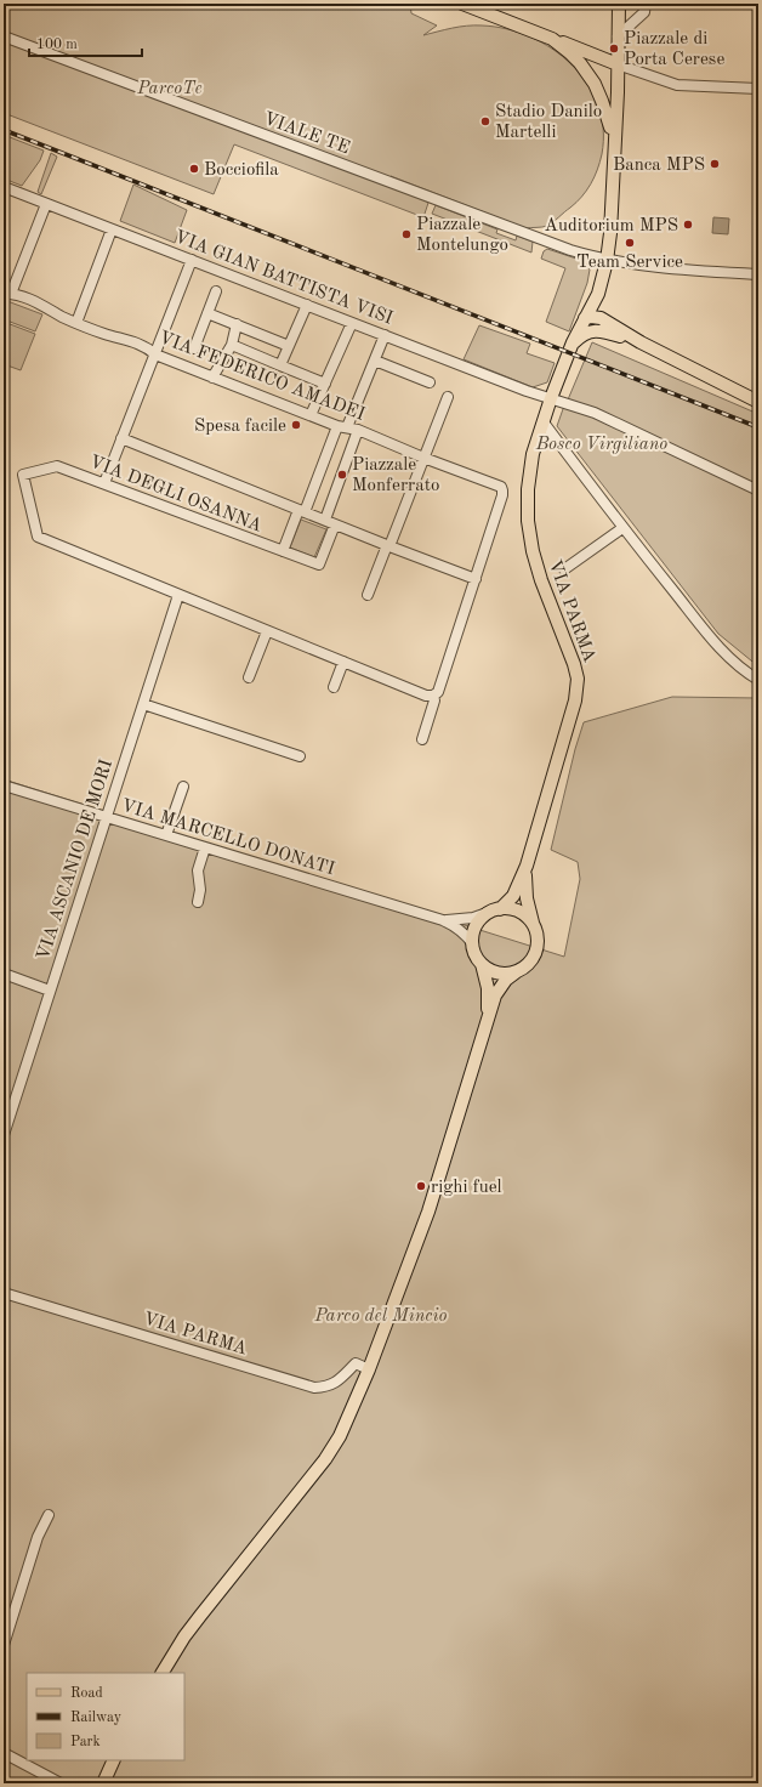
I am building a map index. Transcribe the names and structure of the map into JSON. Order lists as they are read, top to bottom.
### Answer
{
  "streets": {
    "main road": ["VIA PARMA"],
    "street": [
      "VIALE TE",
      "VIA GIAN BATTISTA VISI",
      "VIA FEDERICO AMADEI",
      "VIA DEGLI OSANNA",
      "VIA MARCELLO DONATI",
      "VIA ASCANIO DE MORI"
    ]
  },
  "crossings": [
    ["VIA GIAN BATTISTA VISI", "VIA PARMA"],
    ["VIA DEGLI OSANNA", "VIA ASCANIO DE MORI"],
    ["VIA PARMA", "VIA MARCELLO DONATI"],
    ["VIA MARCELLO DONATI", "VIA ASCANIO DE MORI"]
  ],
  "parks": ["ParcoTe", "Bosco Virgiliano", "Parco del Mincio"],
  "places": [
    "Piazzale di Porta Cerese",
    "Stadio Danilo Martelli",
    "Banca MPS",
    "Bocciofila",
    "Auditorium MPS",
    "Piazzale Montelungo",
    "Team Service",
    "Spesa facile",
    "Piazzale Monferrato",
    "righi fuel"
  ],
  "legend": ["Road", "Railway", "Park"],
  "scale_bar": "100 m"
}
